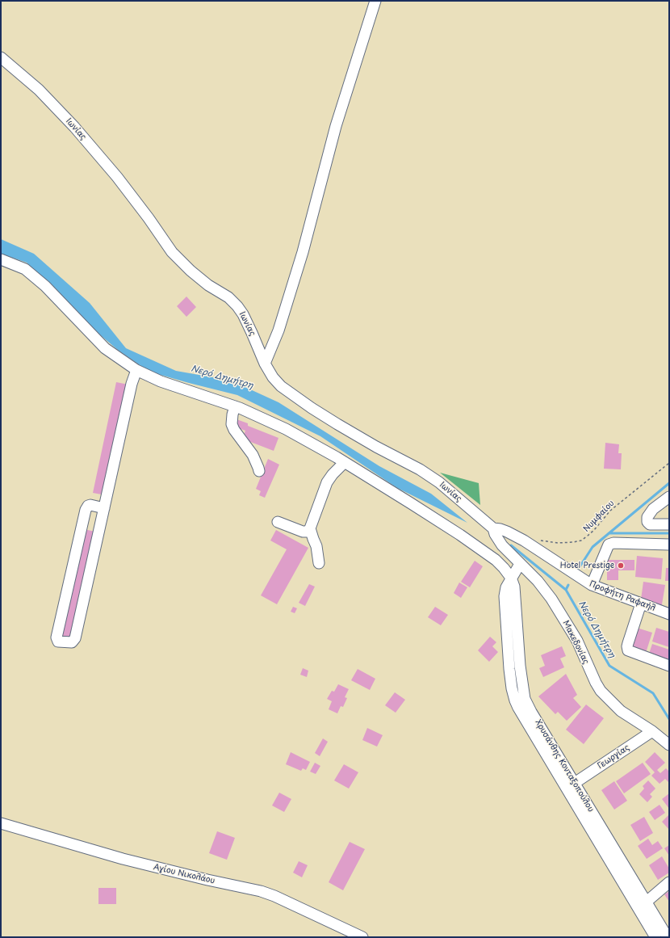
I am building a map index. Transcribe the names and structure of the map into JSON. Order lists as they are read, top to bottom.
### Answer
{
  "streets": {
    "street": [
      "Ιωνίας",
      "Προφήτη Ραφαήλ",
      "Μακεδονίας",
      "Γεωργίας",
      "Χρυσάνθης Κονταξοπούλου",
      "Αγίου Νικολάου"
    ],
    "path": ["Νυμφαίου"]
  },
  "crossings": [
    ["Ιωνίας", "Προφήτη Ραφαήλ"],
    ["Ιωνίας", "Μακεδονίας"],
    ["Προφήτη Ραφαήλ", "Μακεδονίας"],
    ["Μακεδονίας", "Γεωργίας"],
    ["Μακεδονίας", "Χρυσάνθης Κονταξοπούλου"],
    ["Γεωργίας", "Χρυσάνθης Κονταξοπούλου"]
  ],
  "water": ["Νερό Δημήτρη"],
  "places": ["Hotel Prestige"]
}
